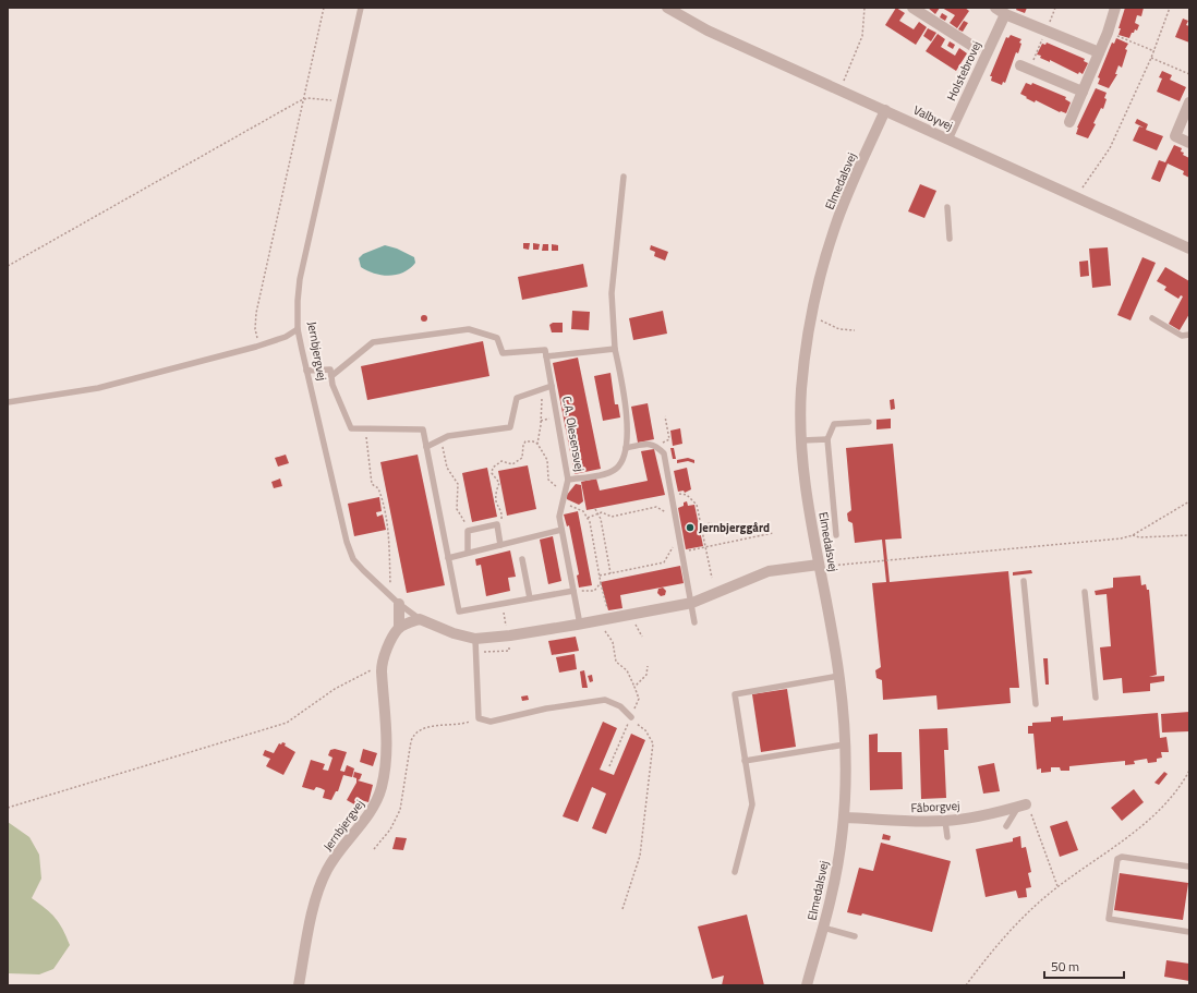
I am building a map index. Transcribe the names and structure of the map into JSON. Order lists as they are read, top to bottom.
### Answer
{
  "streets": {
    "street": [
      "Holstebrovej",
      "Valbyvej",
      "Elmedalsvej",
      "Jernbjergvej",
      "Fåborgvej"
    ],
    "lane": ["C.A. Olesensvej"]
  },
  "crossings": [
    ["Holstebrovej", "Valbyvej"],
    ["Valbyvej", "Elmedalsvej"],
    ["Elmedalsvej", "Fåborgvej"]
  ],
  "places": ["Jernbjerggård"],
  "scale_bar": "50 m"
}
